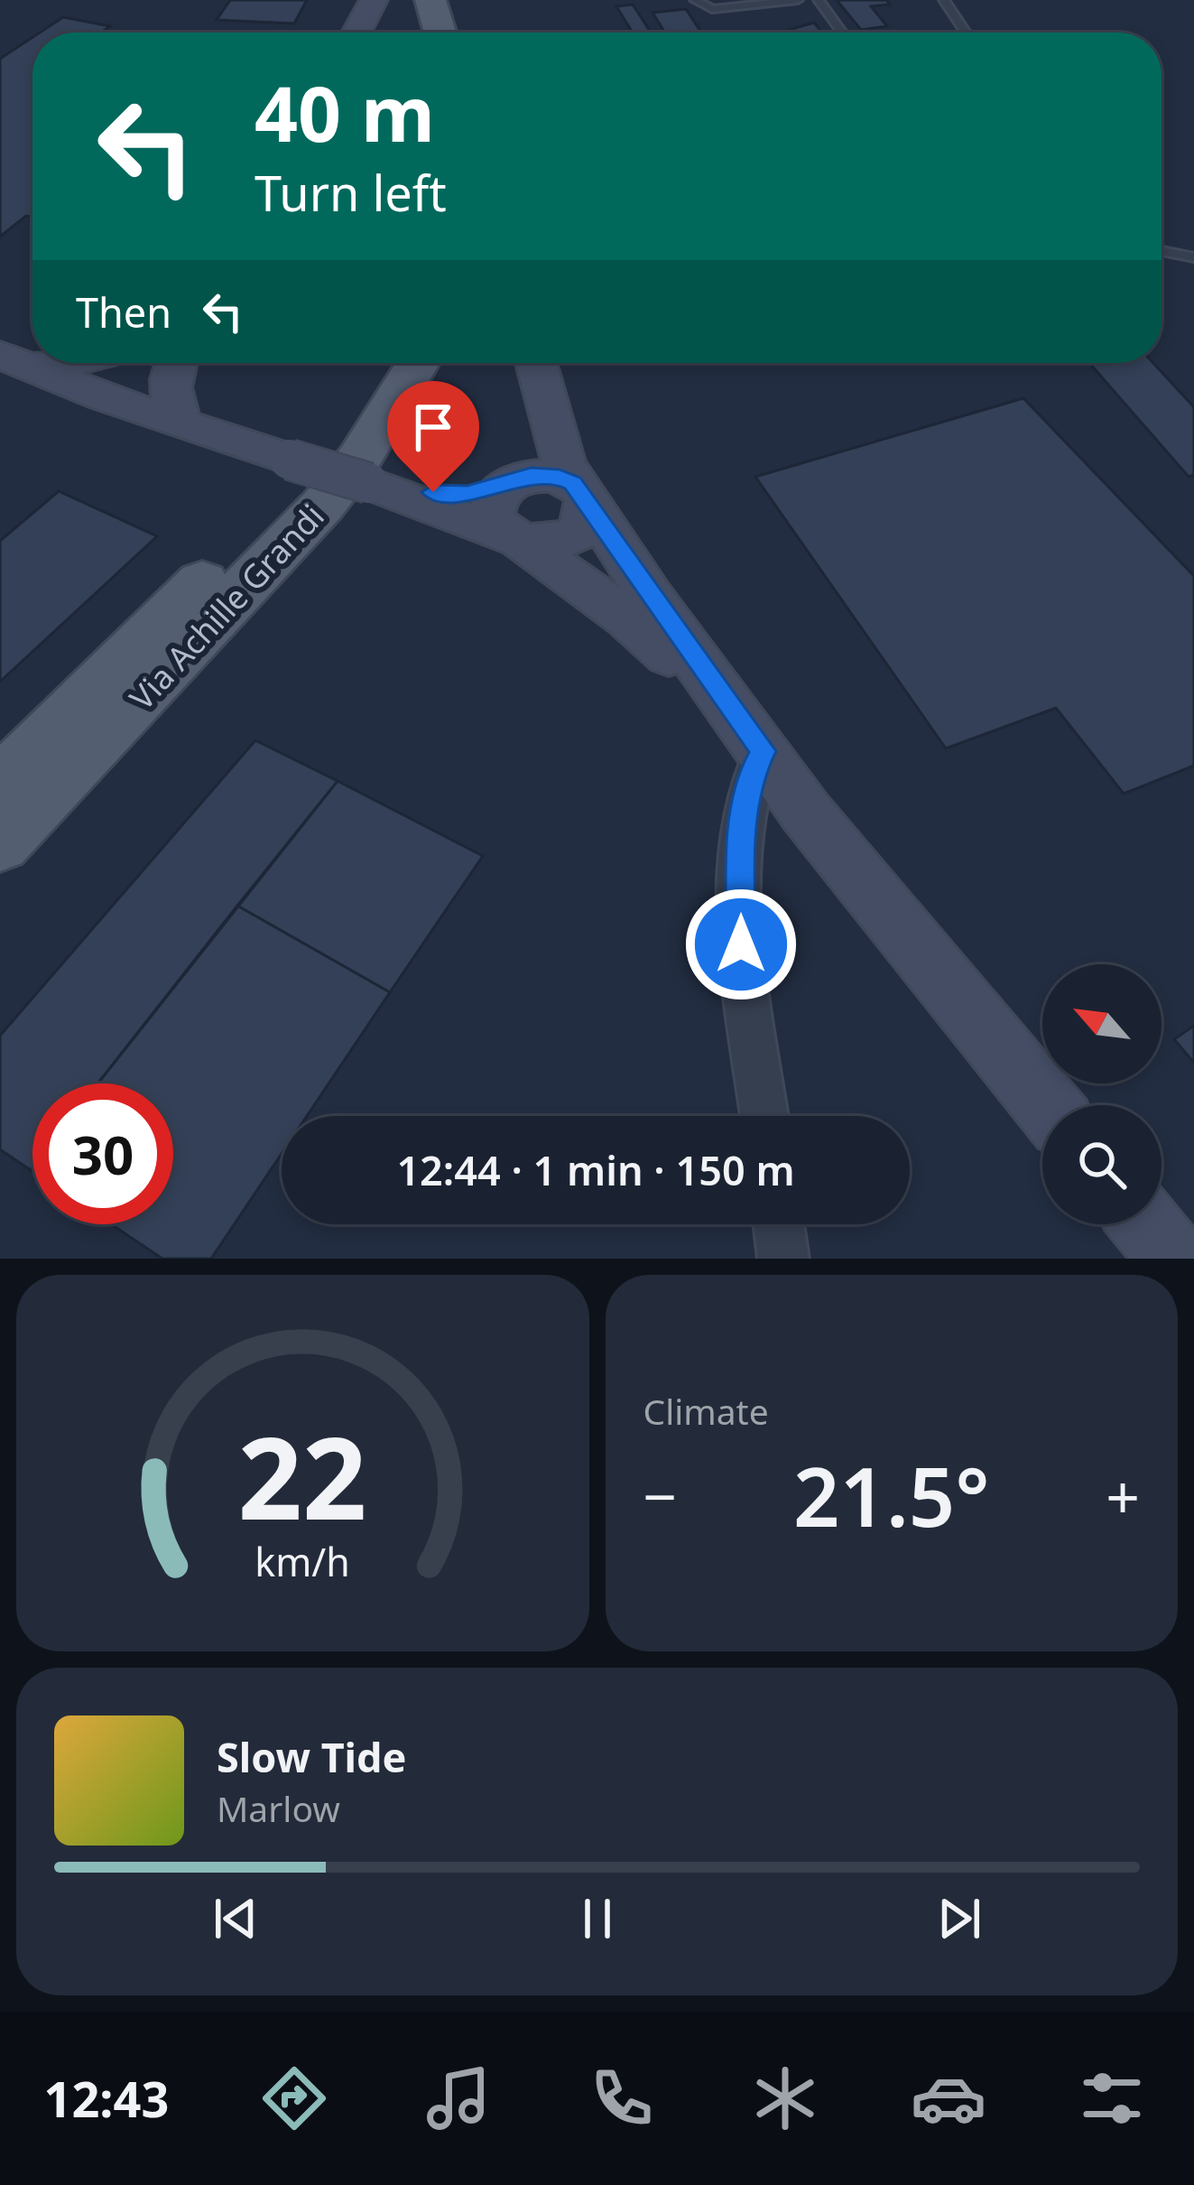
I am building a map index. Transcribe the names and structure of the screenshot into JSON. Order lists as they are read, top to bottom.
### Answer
{
  "streets": {
    "main road": ["Via Achille Grandi"]
  },
  "north": "top left",
  "page": {
    "turn": ["40 m", "Turn left"],
    "then": "Then",
    "limit": "30",
    "trip": "12:44 · 1 min · 150 m",
    "tile": "Climate",
    "heat": ["−", "21.5°", "+"],
    "song": ["Slow Tide", "Marlow"],
    "tabs": "12:43",
    "gauge": ["22", "km/h"]
  }
}
